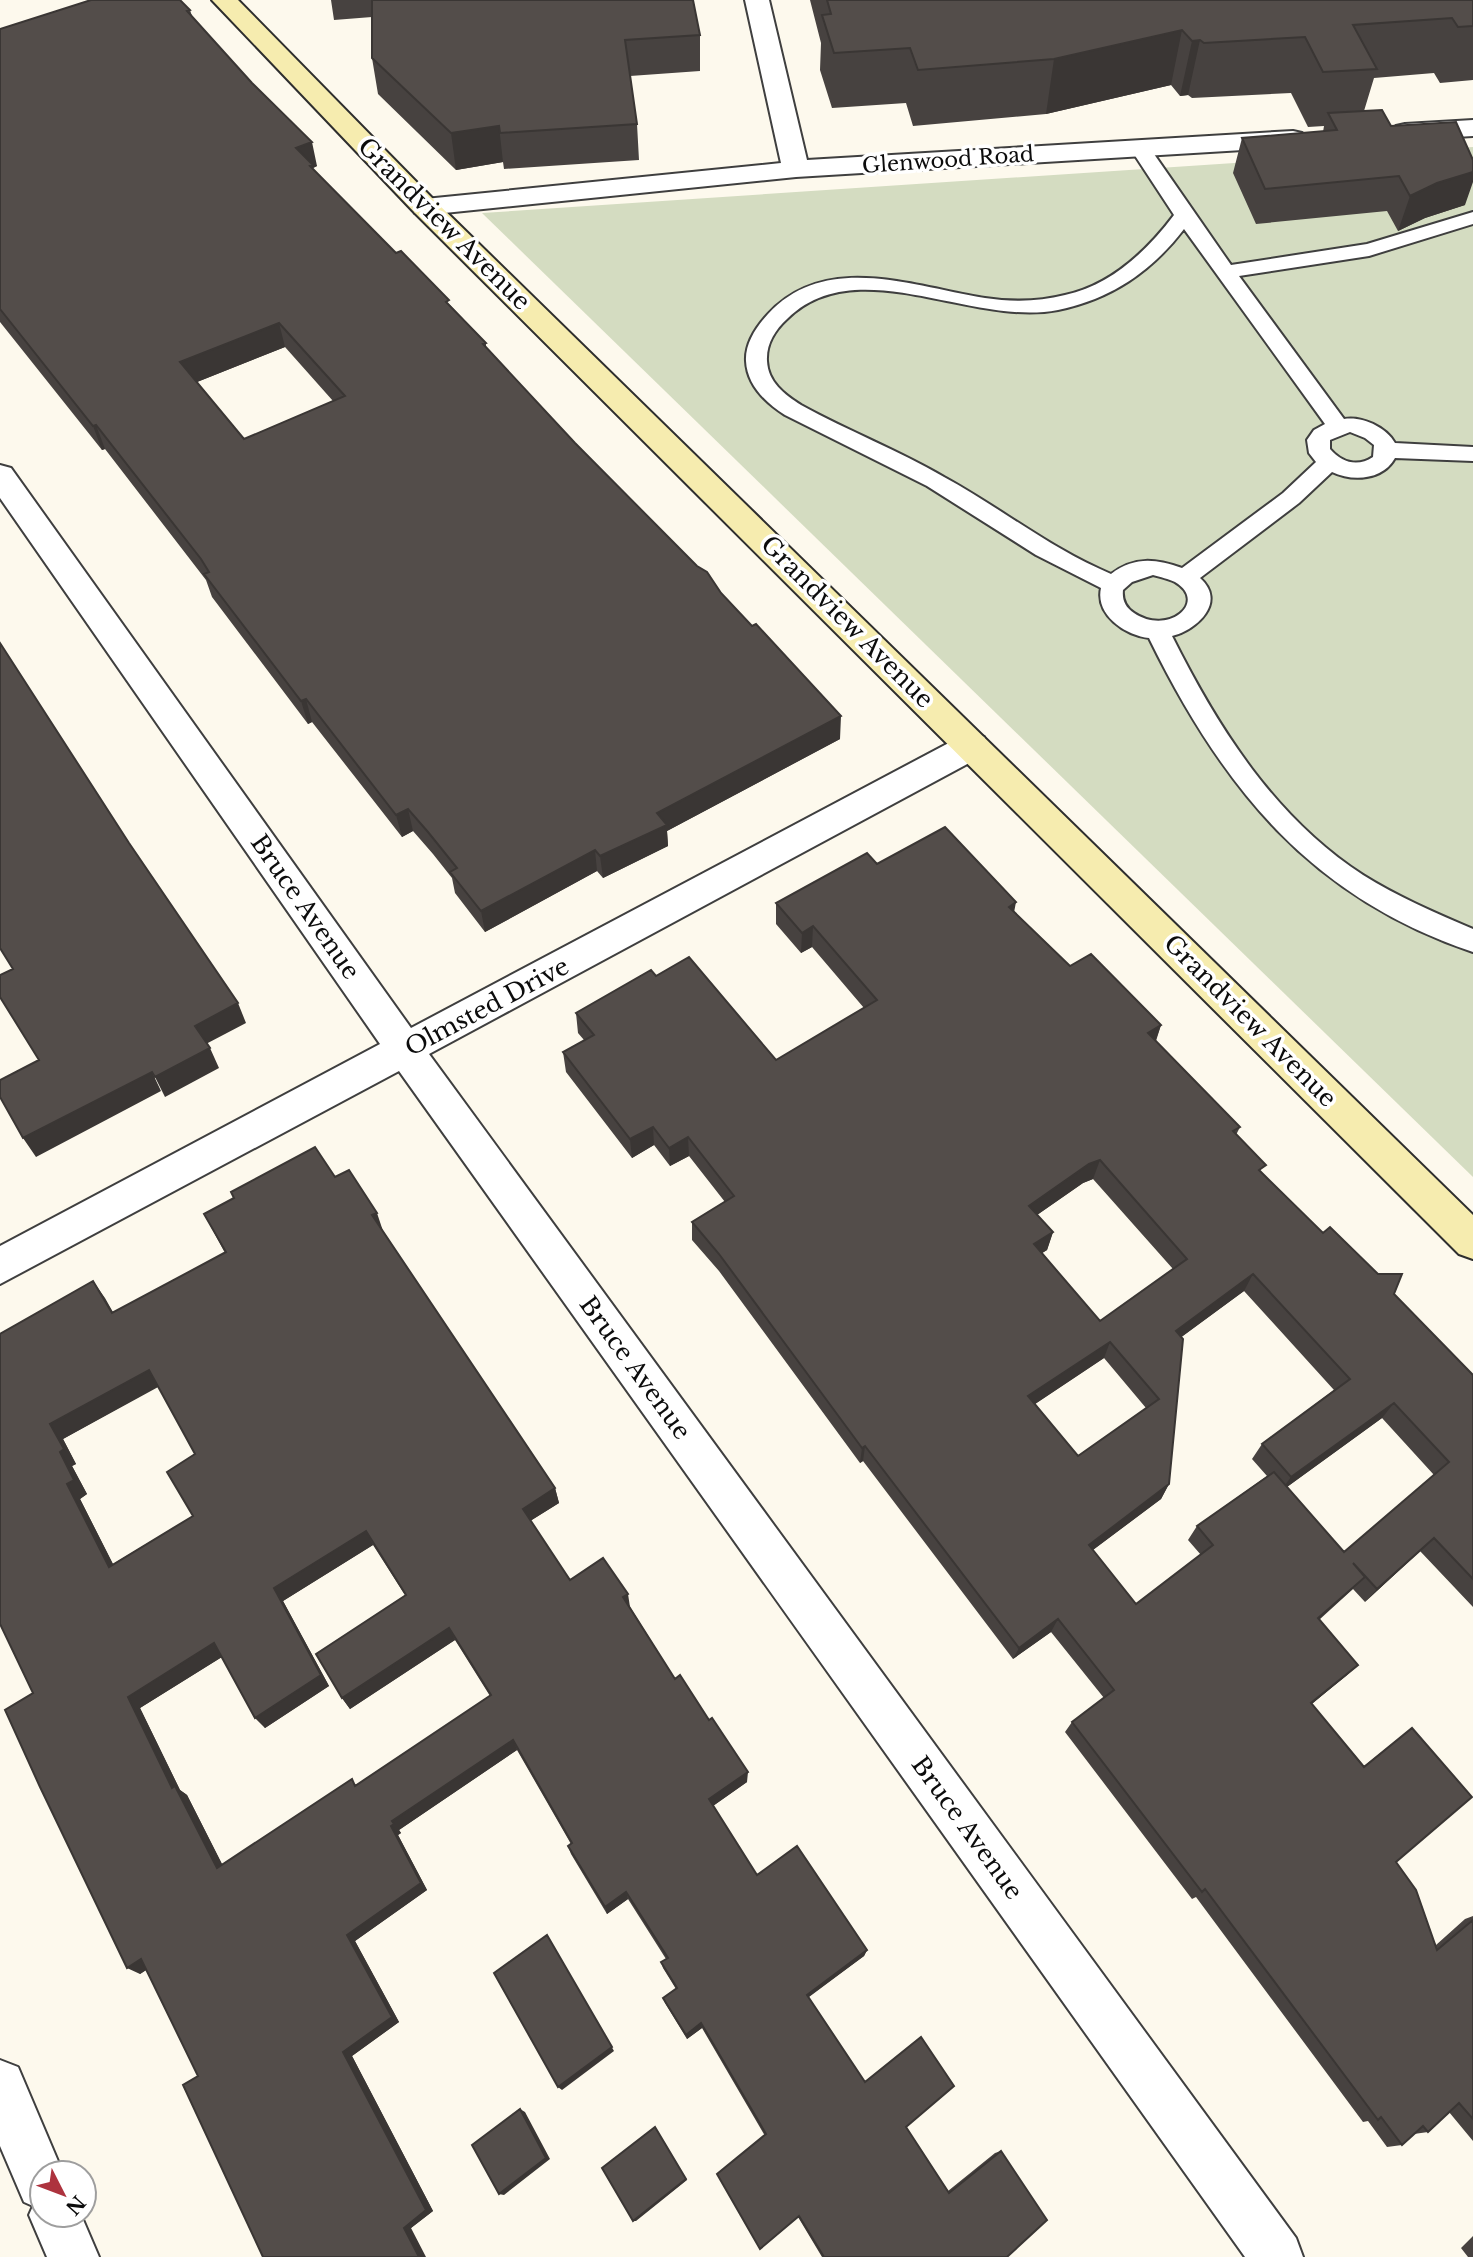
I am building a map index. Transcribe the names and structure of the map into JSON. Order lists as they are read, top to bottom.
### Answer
{
  "streets": {
    "street": [
      "Glenwood Road",
      "Grandview Avenue",
      "Bruce Avenue",
      "Olmsted Drive"
    ]
  },
  "crossings": [
    ["Glenwood Road", "Grandview Avenue"],
    ["Grandview Avenue", "Olmsted Drive"],
    ["Bruce Avenue", "Olmsted Drive"]
  ],
  "north": "bottom right"
}
